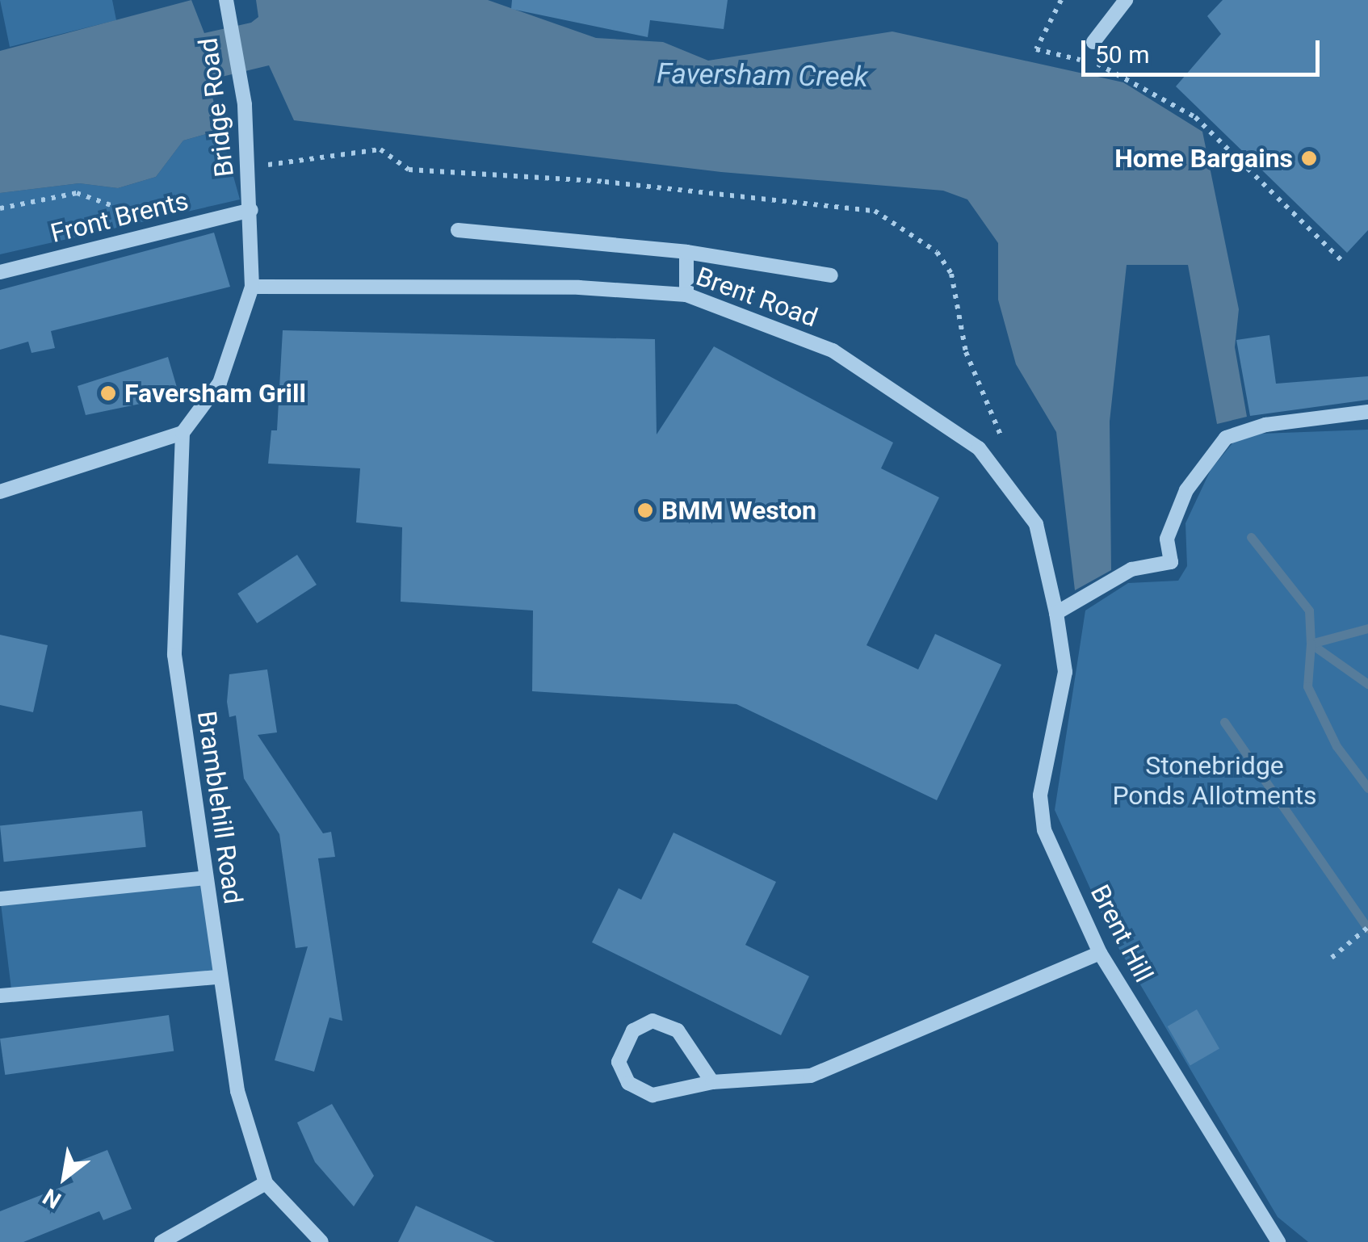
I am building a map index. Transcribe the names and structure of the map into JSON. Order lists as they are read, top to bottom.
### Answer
{
  "streets": {
    "street": [
      "Bridge Road",
      "Front Brents",
      "Brent Road",
      "Bramblehill Road",
      "Brent Hill"
    ]
  },
  "crossings": [
    ["Bridge Road", "Front Brents"],
    ["Bridge Road", "Brent Road"],
    ["Bridge Road", "Bramblehill Road"],
    ["Brent Road", "Brent Hill"]
  ],
  "water": ["Faversham Creek"],
  "parks": ["Stonebridge Ponds Allotments"],
  "places": ["Home Bargains", "Faversham Grill", "BMM Weston"],
  "scale_bar": "50 m",
  "north": "bottom left"
}
